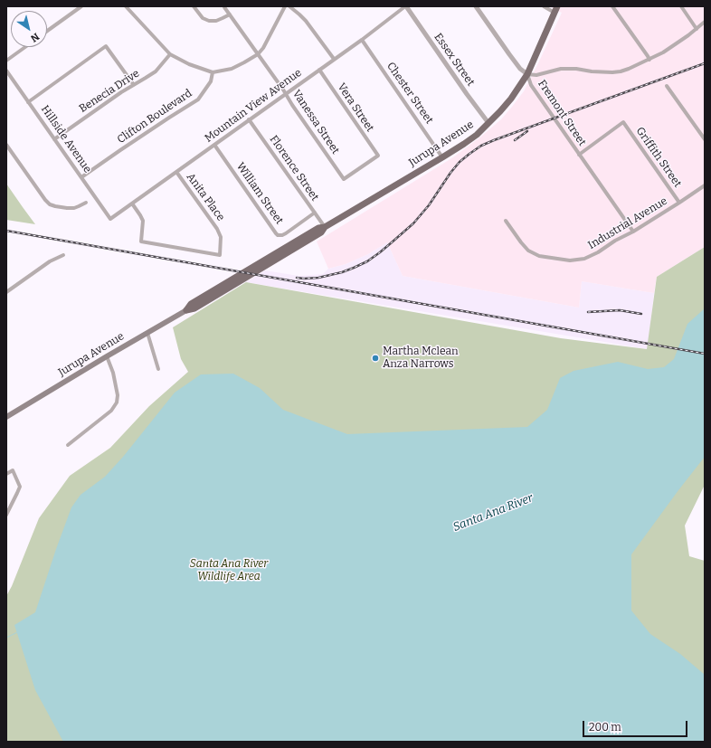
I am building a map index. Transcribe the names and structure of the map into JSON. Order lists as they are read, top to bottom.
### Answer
{
  "streets": {
    "main road": ["Jurupa Avenue"],
    "street": [
      "Essex Street",
      "Benecia Drive",
      "Chester Street",
      "Mountain View Avenue",
      "Vera Street",
      "Fremont Street",
      "Clifton Boulevard",
      "Vanessa Street",
      "Hillside Avenue",
      "Griffith Street",
      "Florence Street",
      "William Street",
      "Anita Place",
      "Industrial Avenue"
    ]
  },
  "crossings": [
    ["Essex Street", "Mountain View Avenue"],
    ["Essex Street", "Jurupa Avenue"],
    ["Benecia Drive", "Hillside Avenue"],
    ["Chester Street", "Mountain View Avenue"],
    ["Chester Street", "Jurupa Avenue"],
    ["Mountain View Avenue", "Vera Street"],
    ["Mountain View Avenue", "Vanessa Street"],
    ["Mountain View Avenue", "Hillside Avenue"],
    ["Mountain View Avenue", "Florence Street"],
    ["Mountain View Avenue", "William Street"],
    ["Mountain View Avenue", "Anita Place"],
    ["Vera Street", "Vanessa Street"],
    ["Fremont Street", "Jurupa Avenue"],
    ["Fremont Street", "Griffith Street"],
    ["Fremont Street", "Industrial Avenue"],
    ["Clifton Boulevard", "Hillside Avenue"],
    ["Jurupa Avenue", "Florence Street"],
    ["Griffith Street", "Industrial Avenue"],
    ["Florence Street", "William Street"]
  ],
  "water": ["Santa Ana River"],
  "parks": ["Santa Ana River Wildlife Area"],
  "places": ["Martha Mclean Anza Narrows"],
  "scale_bar": "200 m",
  "north": "bottom right"
}
